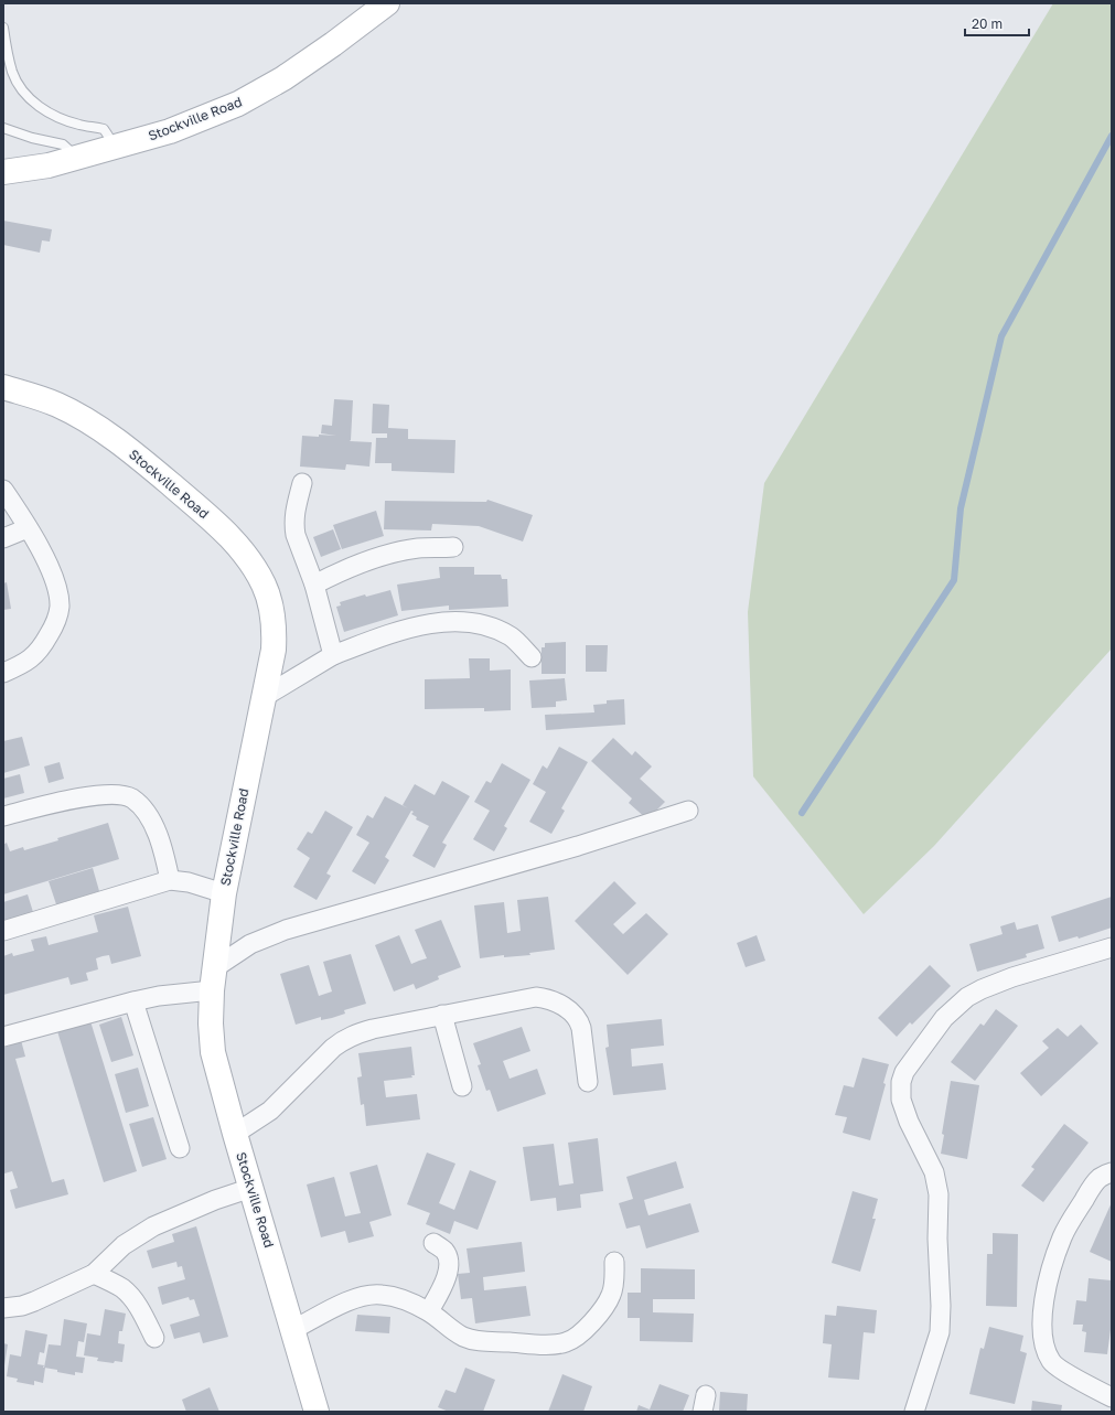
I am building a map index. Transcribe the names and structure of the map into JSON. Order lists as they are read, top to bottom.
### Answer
{
  "streets": {
    "street": ["Stockville Road"]
  },
  "scale_bar": "20 m"
}
